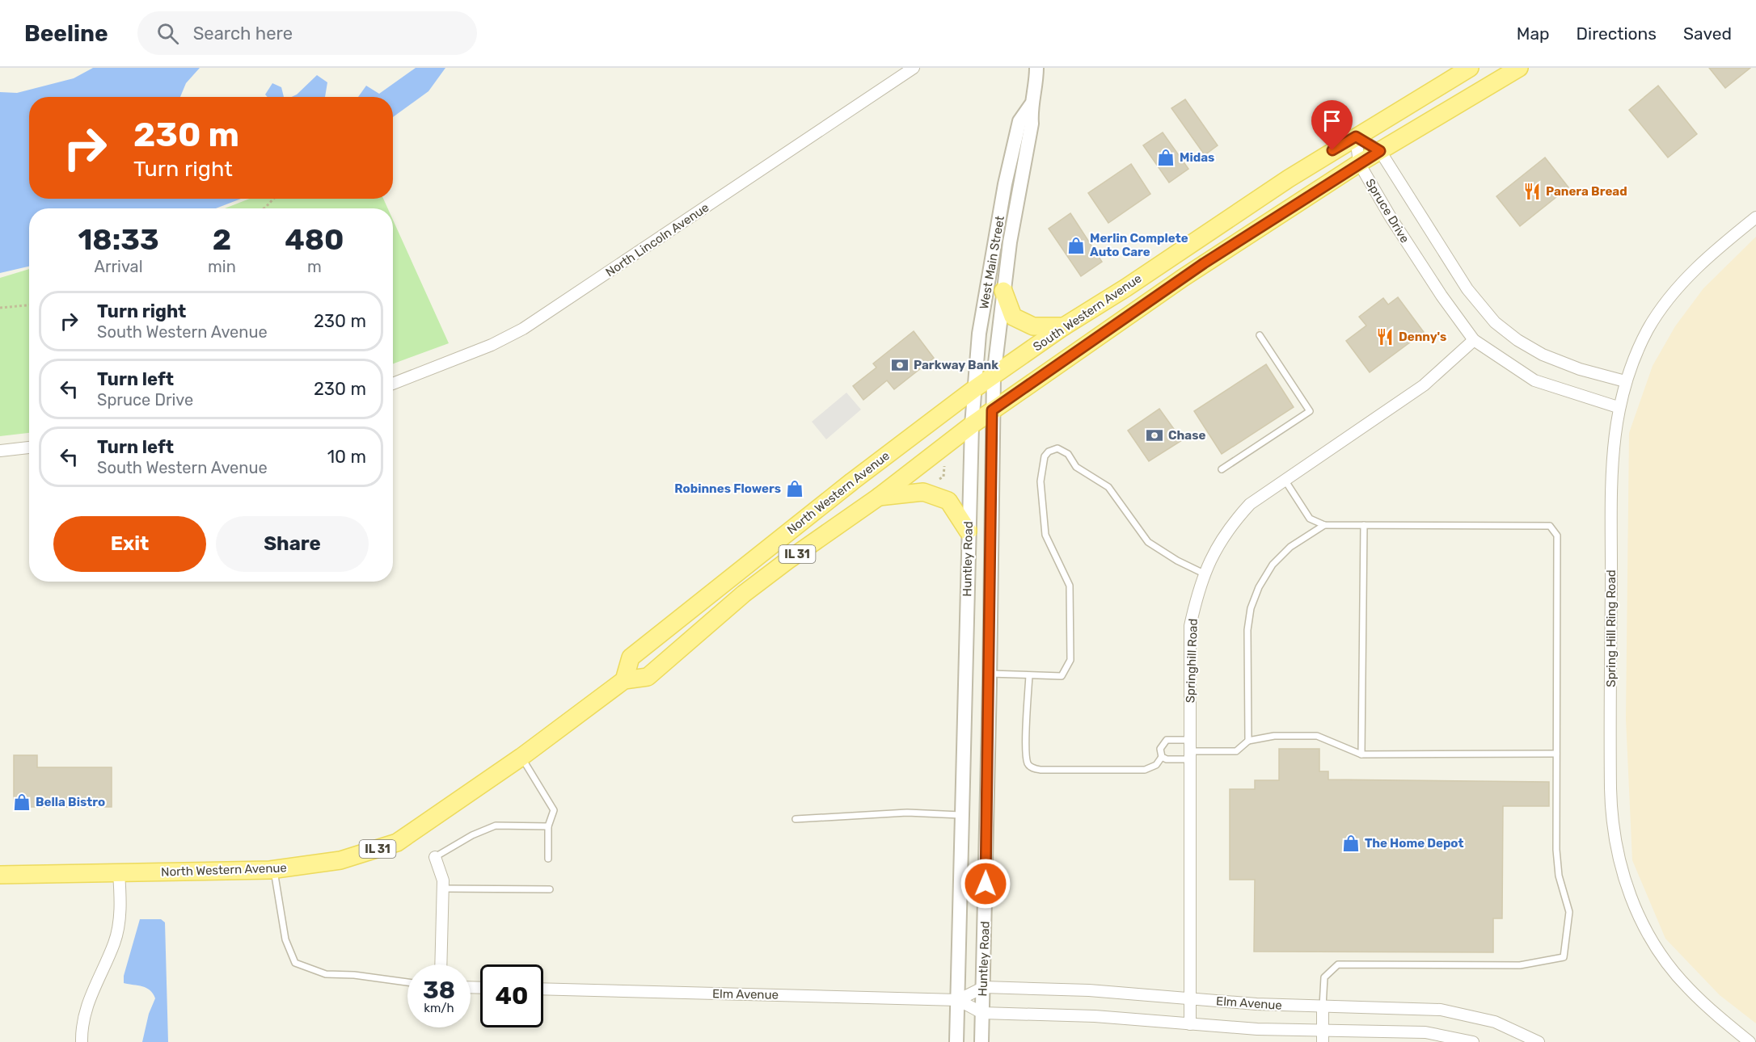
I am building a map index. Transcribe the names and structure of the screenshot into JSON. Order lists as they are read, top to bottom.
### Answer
{
  "streets": {
    "main road": ["South Western Avenue", "North Western Avenue", "IL 31"],
    "street": [
      "Spruce Drive",
      "North Lincoln Avenue",
      "West Main Street",
      "Huntley Road",
      "Spring Hill Ring Road",
      "Springhill Road",
      "Elm Avenue"
    ]
  },
  "crossings": [
    ["Spruce Drive", "South Western Avenue"],
    ["Spruce Drive", "Spring Hill Ring Road"],
    ["Spruce Drive", "Springhill Road"],
    ["West Main Street", "South Western Avenue"],
    ["West Main Street", "North Western Avenue"],
    ["West Main Street", "Huntley Road"],
    ["South Western Avenue", "North Western Avenue"],
    ["South Western Avenue", "Huntley Road"],
    ["North Western Avenue", "Huntley Road"],
    ["Huntley Road", "Elm Avenue"],
    ["Springhill Road", "Elm Avenue"]
  ],
  "places": {
    "shop": [
      "Midas",
      "Merlin Complete Auto Care",
      "Robinnes Flowers",
      "Bella Bistro",
      "The Home Depot"
    ],
    "restaurant": ["Panera Bread", "Denny's"],
    "bank": ["Parkway Bank", "Chase"]
  },
  "page": {
    "header": "Beeline",
    "search": "Search here",
    "nav": ["Map", "Directions", "Saved"],
    "turn": ["230 m", "Turn right"],
    "eta": [
      "18:33",
      "Arrival",
      "2",
      "min",
      "480",
      "m"
    ],
    "list": [
      {
        "name": "Turn right",
        "note": "South Western Avenue",
        "value": "230 m"
      },
      {
        "name": "Turn left",
        "note": "Spruce Drive",
        "value": "230 m"
      },
      {
        "name": "Turn left",
        "note": "South Western Avenue",
        "value": "10 m"
      }
    ],
    "buttons": ["Exit", "Share"],
    "speed": "38 km/h",
    "limit": "40"
  }
}
